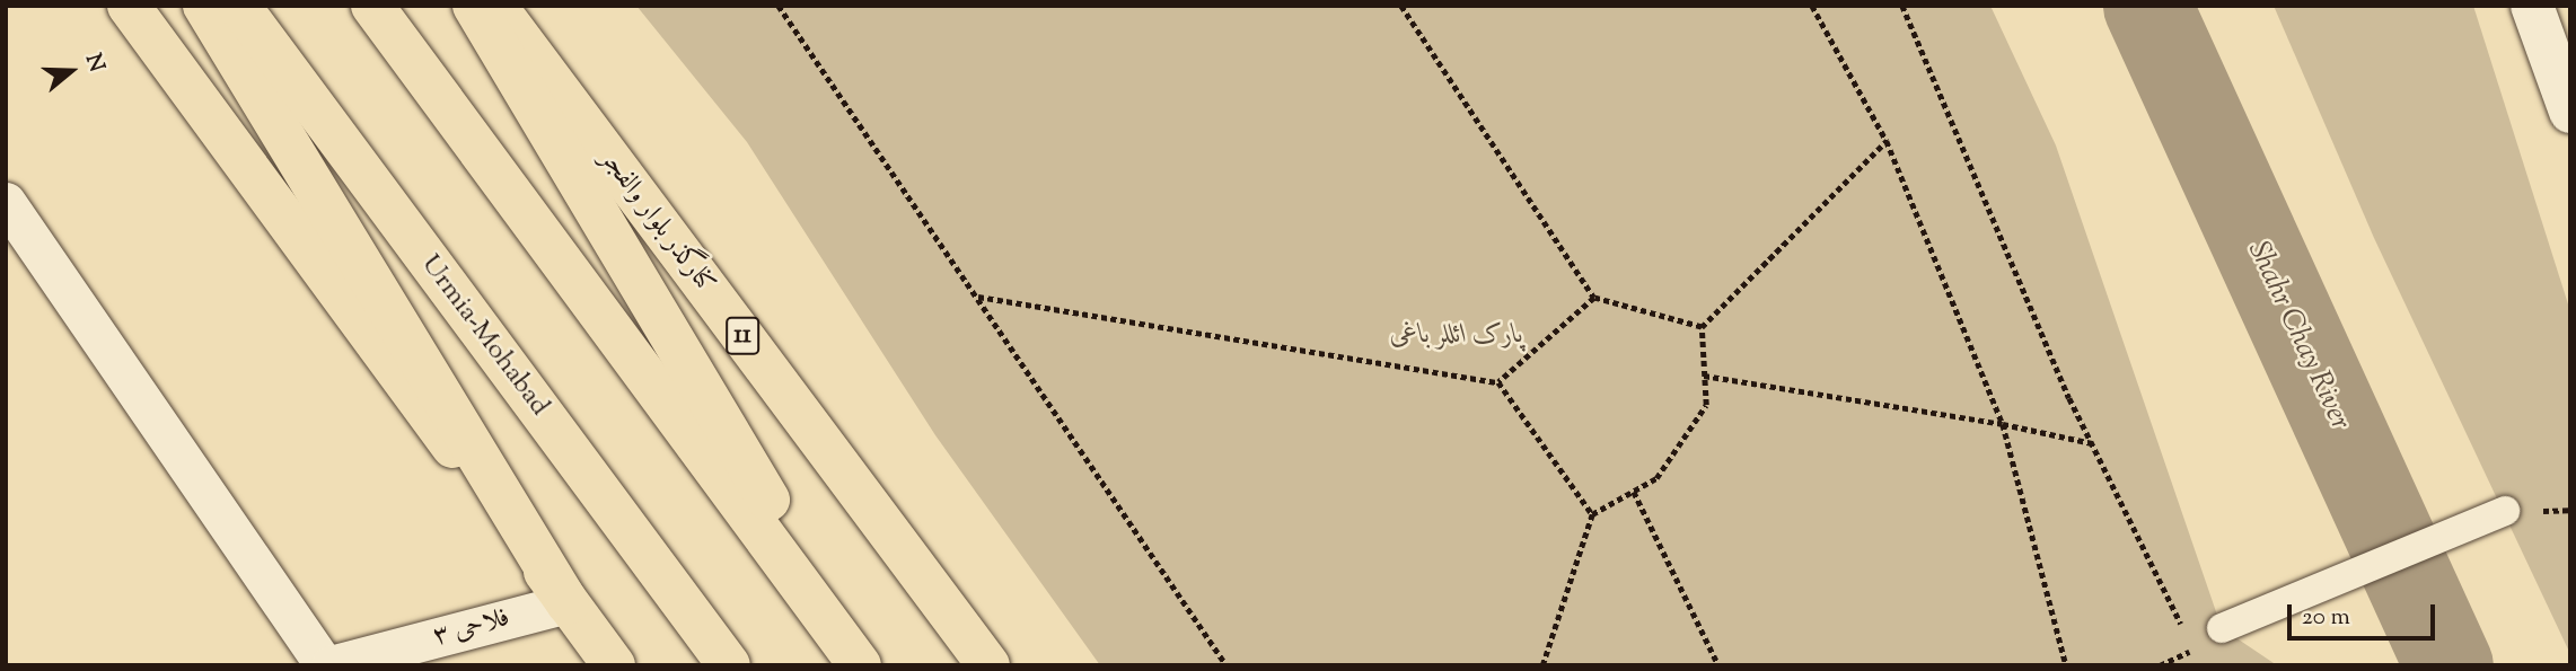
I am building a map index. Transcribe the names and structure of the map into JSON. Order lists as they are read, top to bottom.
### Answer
{
  "streets": {
    "main road": ["کنارگذر بلوار والفجر", "Urmia-Mohabad", "11"],
    "street": ["فلاحی ۳"]
  },
  "water": ["Shahr Chay River"],
  "parks": ["پارک ائللر باغی"],
  "scale_bar": "20 m",
  "north": "right"
}
